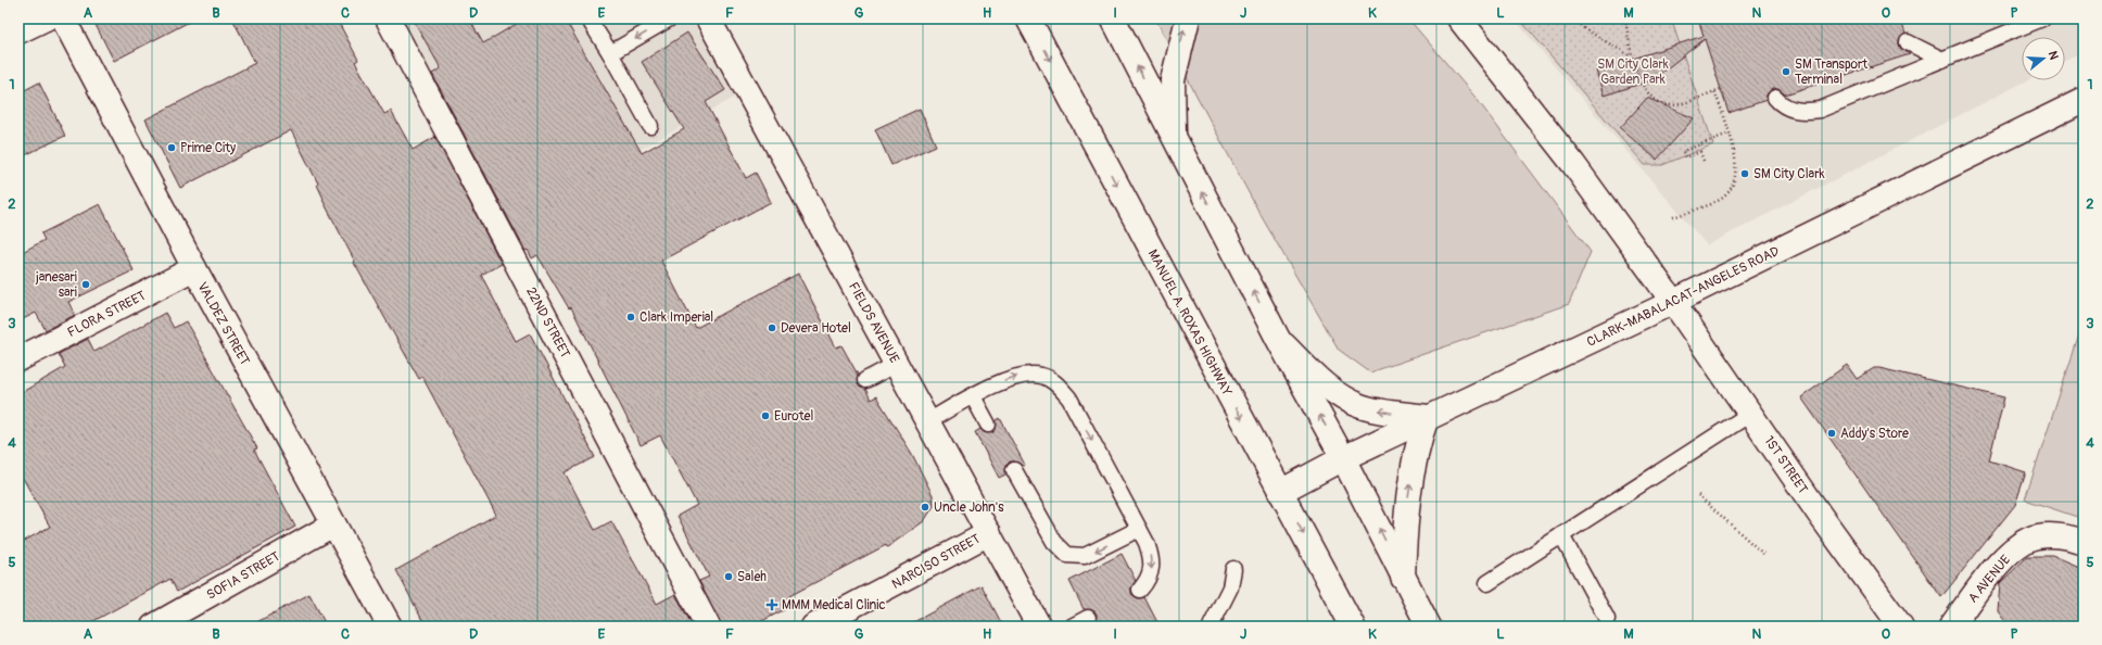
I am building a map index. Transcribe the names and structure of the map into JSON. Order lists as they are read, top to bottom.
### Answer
{
  "streets": {
    "main road": [
      "CLARK-MABALACAT-ANGELES ROAD",
      "FLORA STREET",
      "22ND STREET",
      "FIELDS AVENUE",
      "MANUEL A. ROXAS HIGHWAY",
      "VALDEZ STREET",
      "1ST STREET",
      "NARCISO STREET",
      "SOFIA STREET",
      "A AVENUE"
    ]
  },
  "crossings": [
    ["CLARK-MABALACAT-ANGELES ROAD", "MANUEL A. ROXAS HIGHWAY"],
    ["CLARK-MABALACAT-ANGELES ROAD", "1ST STREET"],
    ["FLORA STREET", "VALDEZ STREET"],
    ["FIELDS AVENUE", "NARCISO STREET"],
    ["VALDEZ STREET", "SOFIA STREET"]
  ],
  "parks": ["SM City Clark Garden Park"],
  "places": {
    "other": [
      "SM Transport Terminal",
      "Prime City",
      "SM City Clark",
      "janesari sari",
      "Clark Imperial",
      "Devera Hotel",
      "Eurotel",
      "Addy's Store",
      "Uncle John's",
      "Saleh"
    ],
    "health": ["MMM Medical Clinic"]
  },
  "north": "right",
  "grid": {
    "columns": [
      "A",
      "B",
      "C",
      "D",
      "E",
      "F",
      "G",
      "H",
      "I",
      "J",
      "K",
      "L",
      "M",
      "N",
      "O",
      "P"
    ],
    "rows": [
      "1",
      "2",
      "3",
      "4",
      "5"
    ]
  }
}
